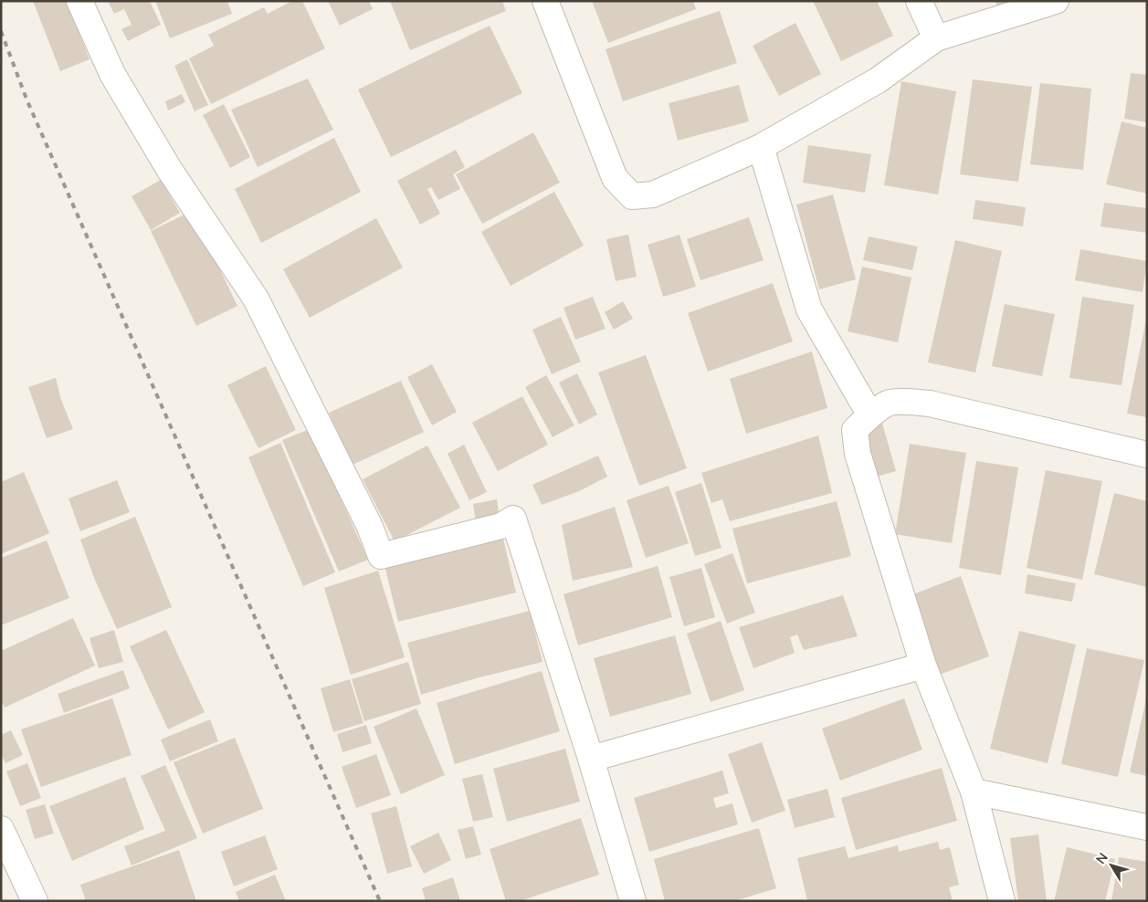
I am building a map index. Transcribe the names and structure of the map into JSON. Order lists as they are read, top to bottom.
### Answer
{
  "north": "top left"
}
